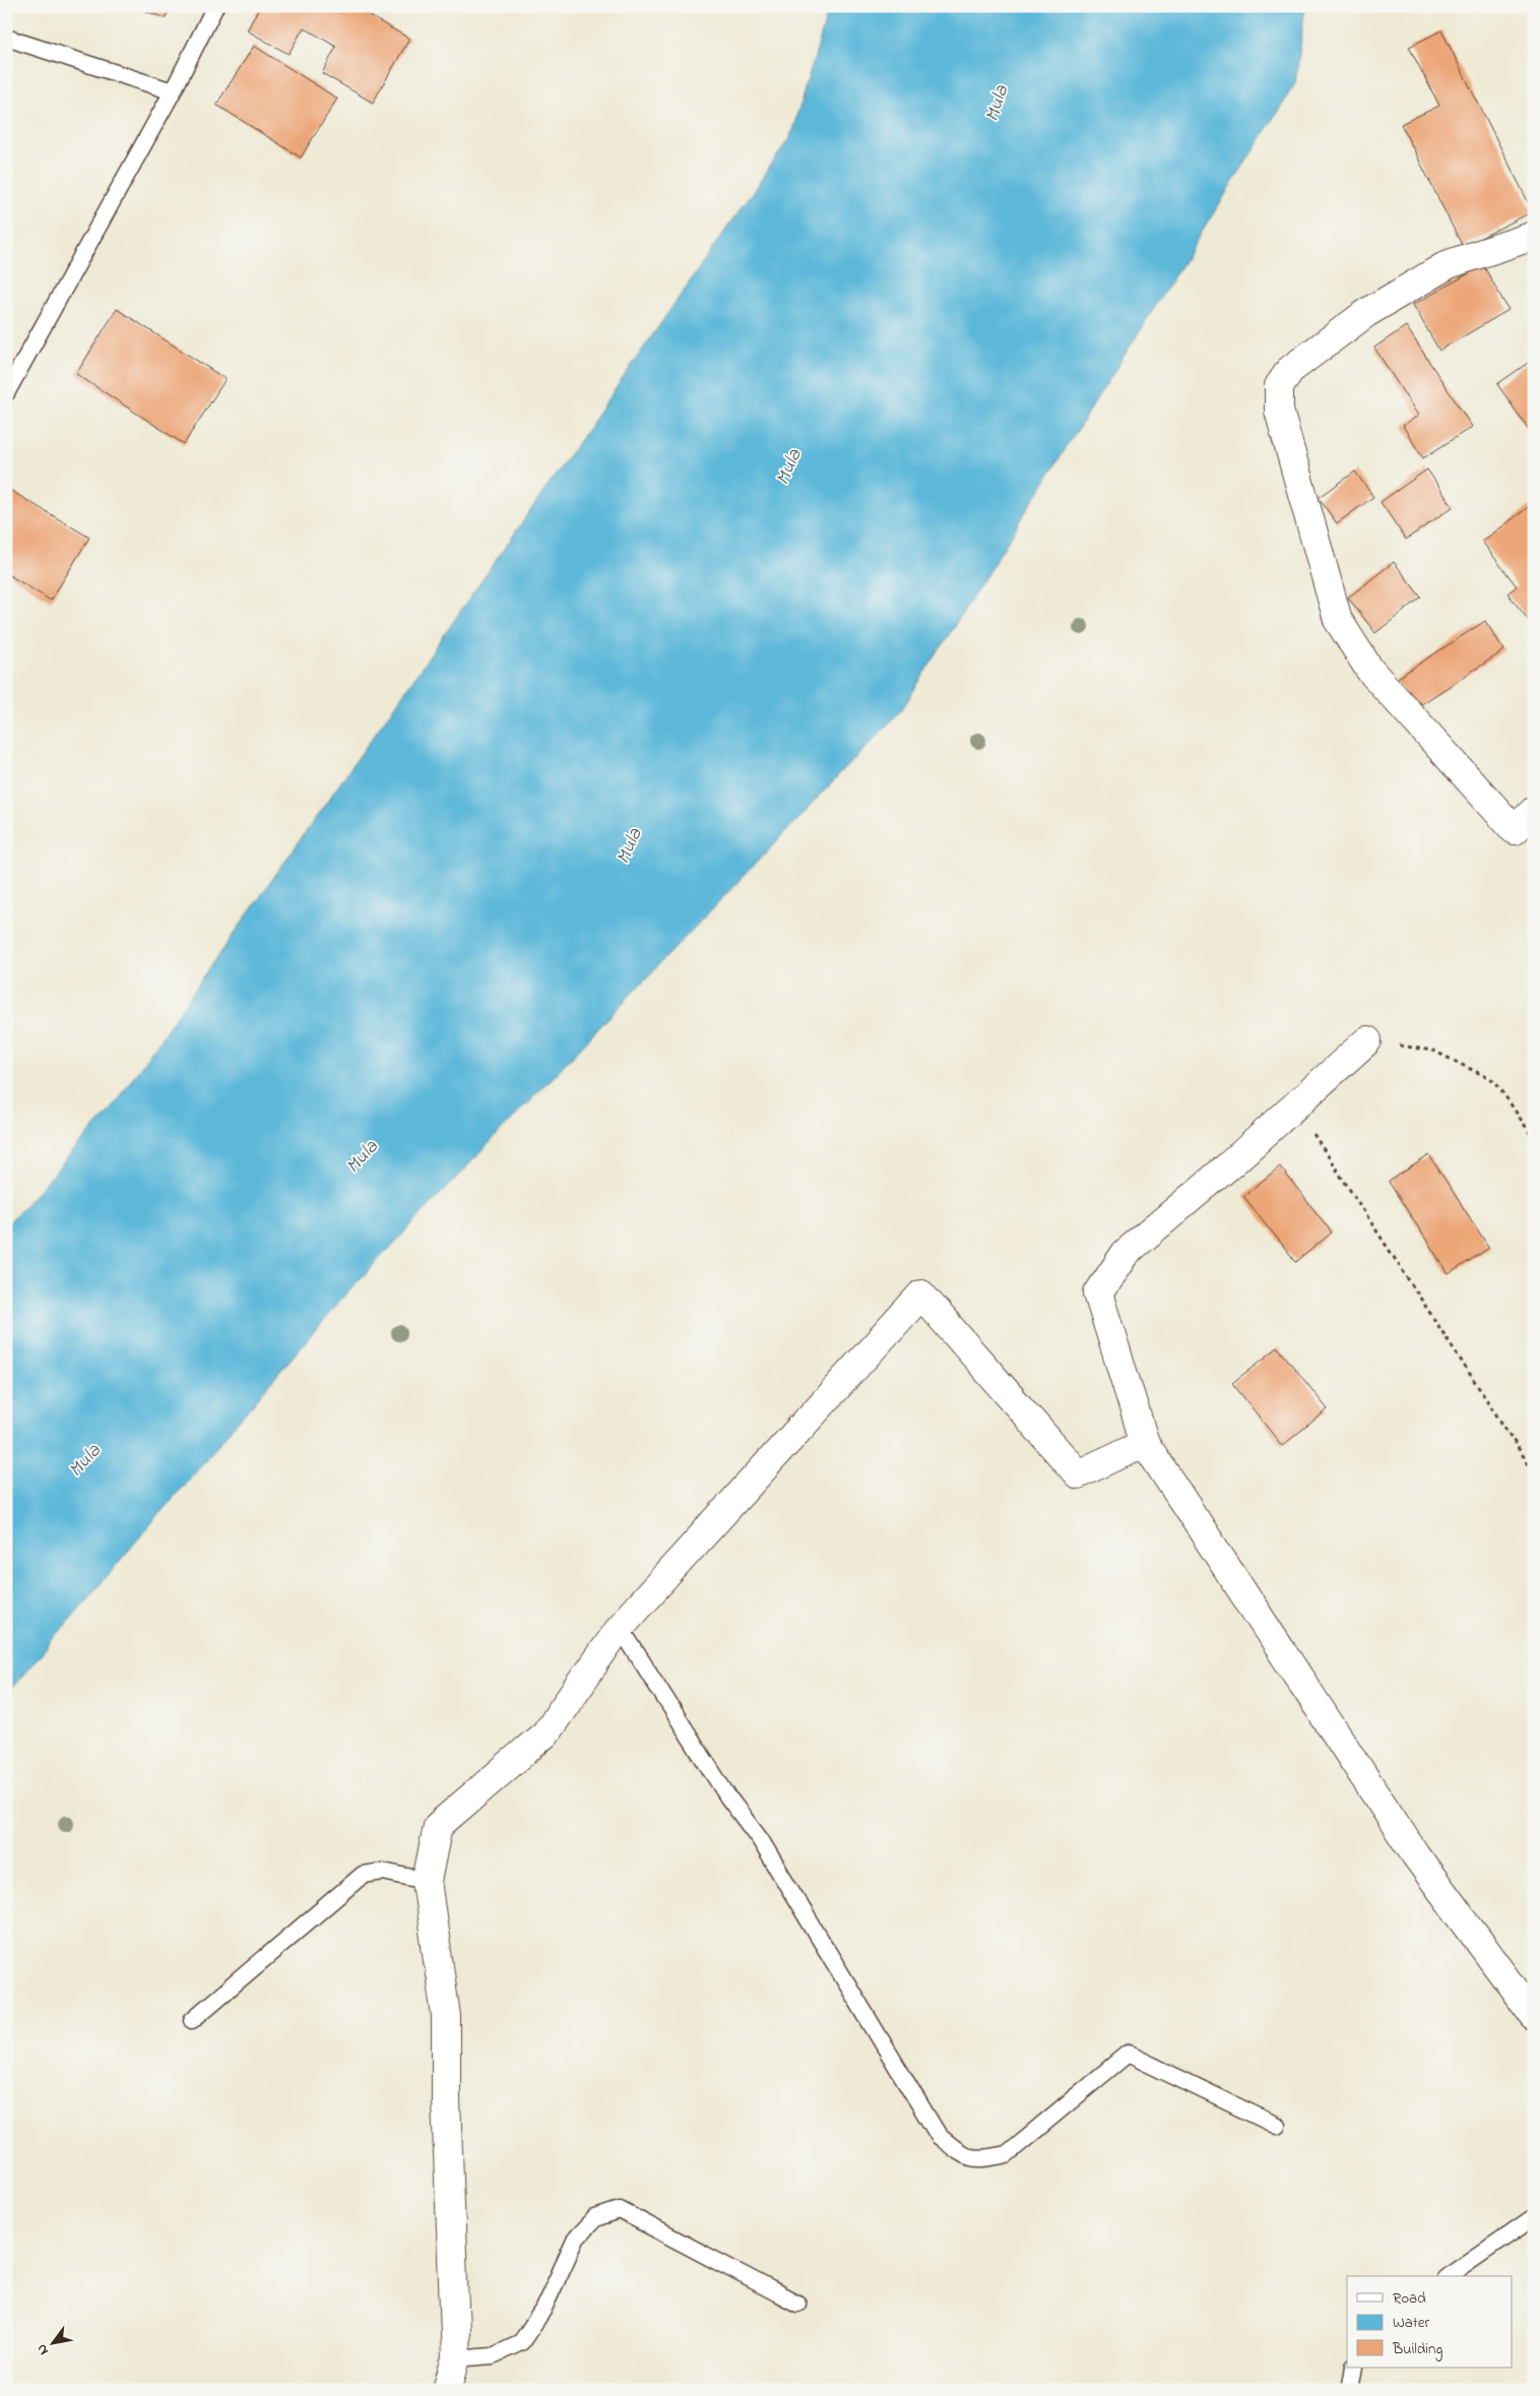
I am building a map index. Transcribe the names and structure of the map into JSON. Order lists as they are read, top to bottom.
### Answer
{
  "water": ["Mula"],
  "legend": ["Road", "Water", "Building"],
  "north": "bottom left"
}
